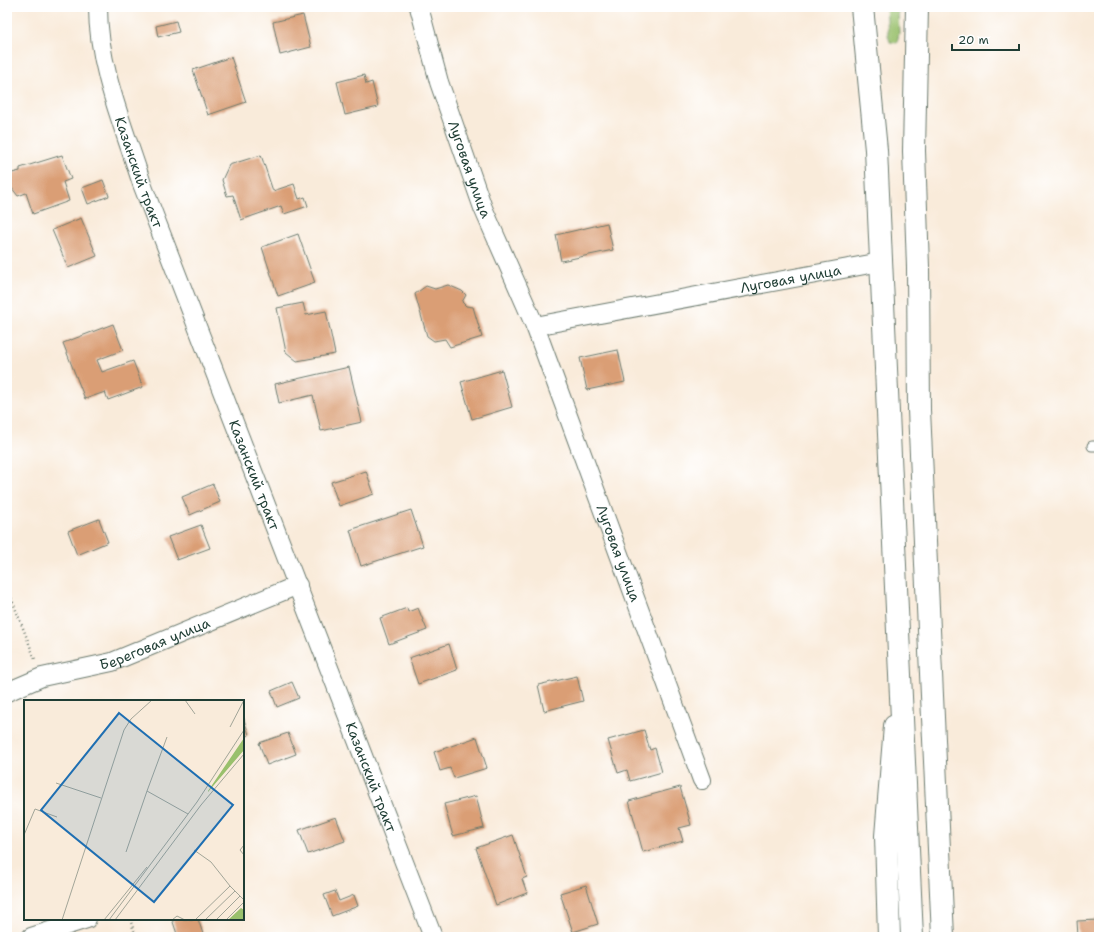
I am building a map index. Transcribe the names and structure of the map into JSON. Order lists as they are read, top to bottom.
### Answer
{
  "streets": {
    "street": ["Луговая улица", "Казанский тракт", "Береговая улица"]
  },
  "crossings": [
    ["Казанский тракт", "Береговая улица"]
  ],
  "scale_bar": "20 m"
}
